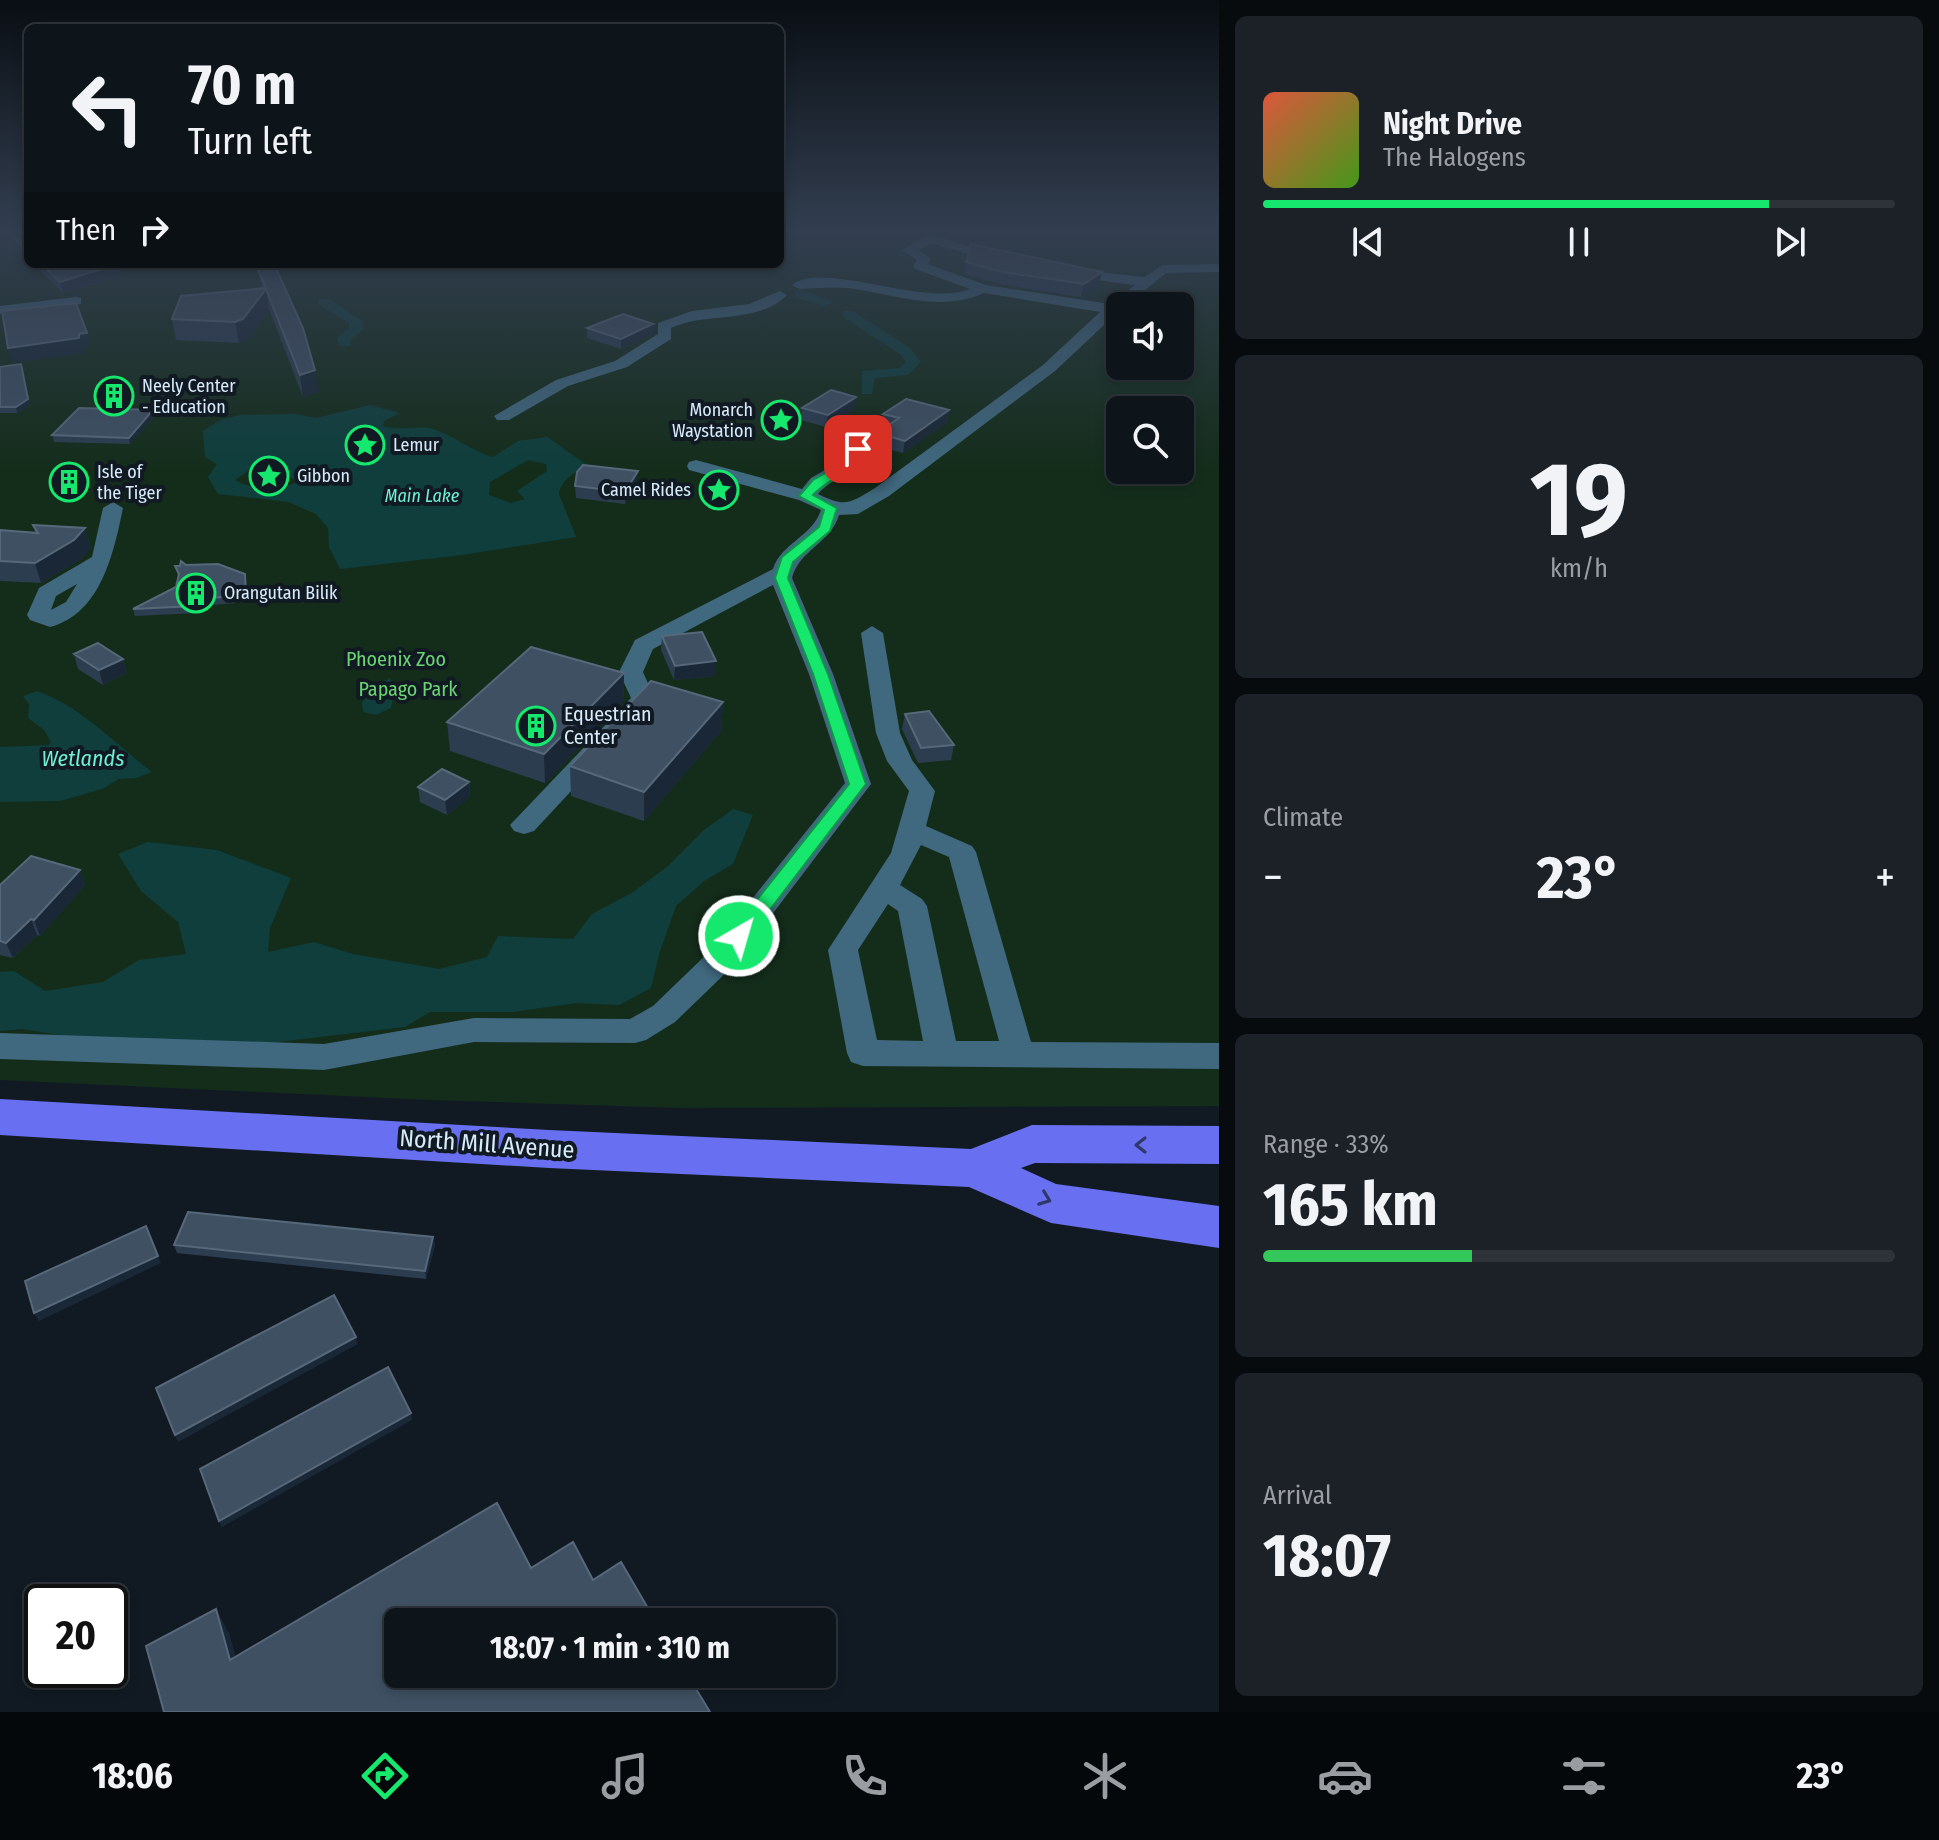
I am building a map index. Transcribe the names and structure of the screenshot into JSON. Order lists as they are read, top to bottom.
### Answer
{
  "streets": {
    "main road": ["North Mill Avenue"]
  },
  "water": ["Main Lake", "Wetlands"],
  "parks": ["Phoenix Zoo", "Papago Park"],
  "places": {
    "building": [
      "Neely Center - Education",
      "Isle of the Tiger",
      "Orangutan Bilik",
      "Equestrian Center"
    ],
    "place": [
      "Monarch Waystation",
      "Lemur",
      "Gibbon",
      "Camel Rides"
    ]
  },
  "page": {
    "turn": ["70 m", "Turn left"],
    "song": ["Night Drive", "The Halogens"],
    "then": "Then",
    "tile": [
      ["19", "km/h"],
      "Climate",
      ["Range · 33%", "165 km"],
      ["Arrival", "18:07"]
    ],
    "heat": ["−", "23°", "+"],
    "limit": "20",
    "trip": "18:07 · 1 min · 310 m",
    "tabs": ["18:06", "23°"]
  }
}
